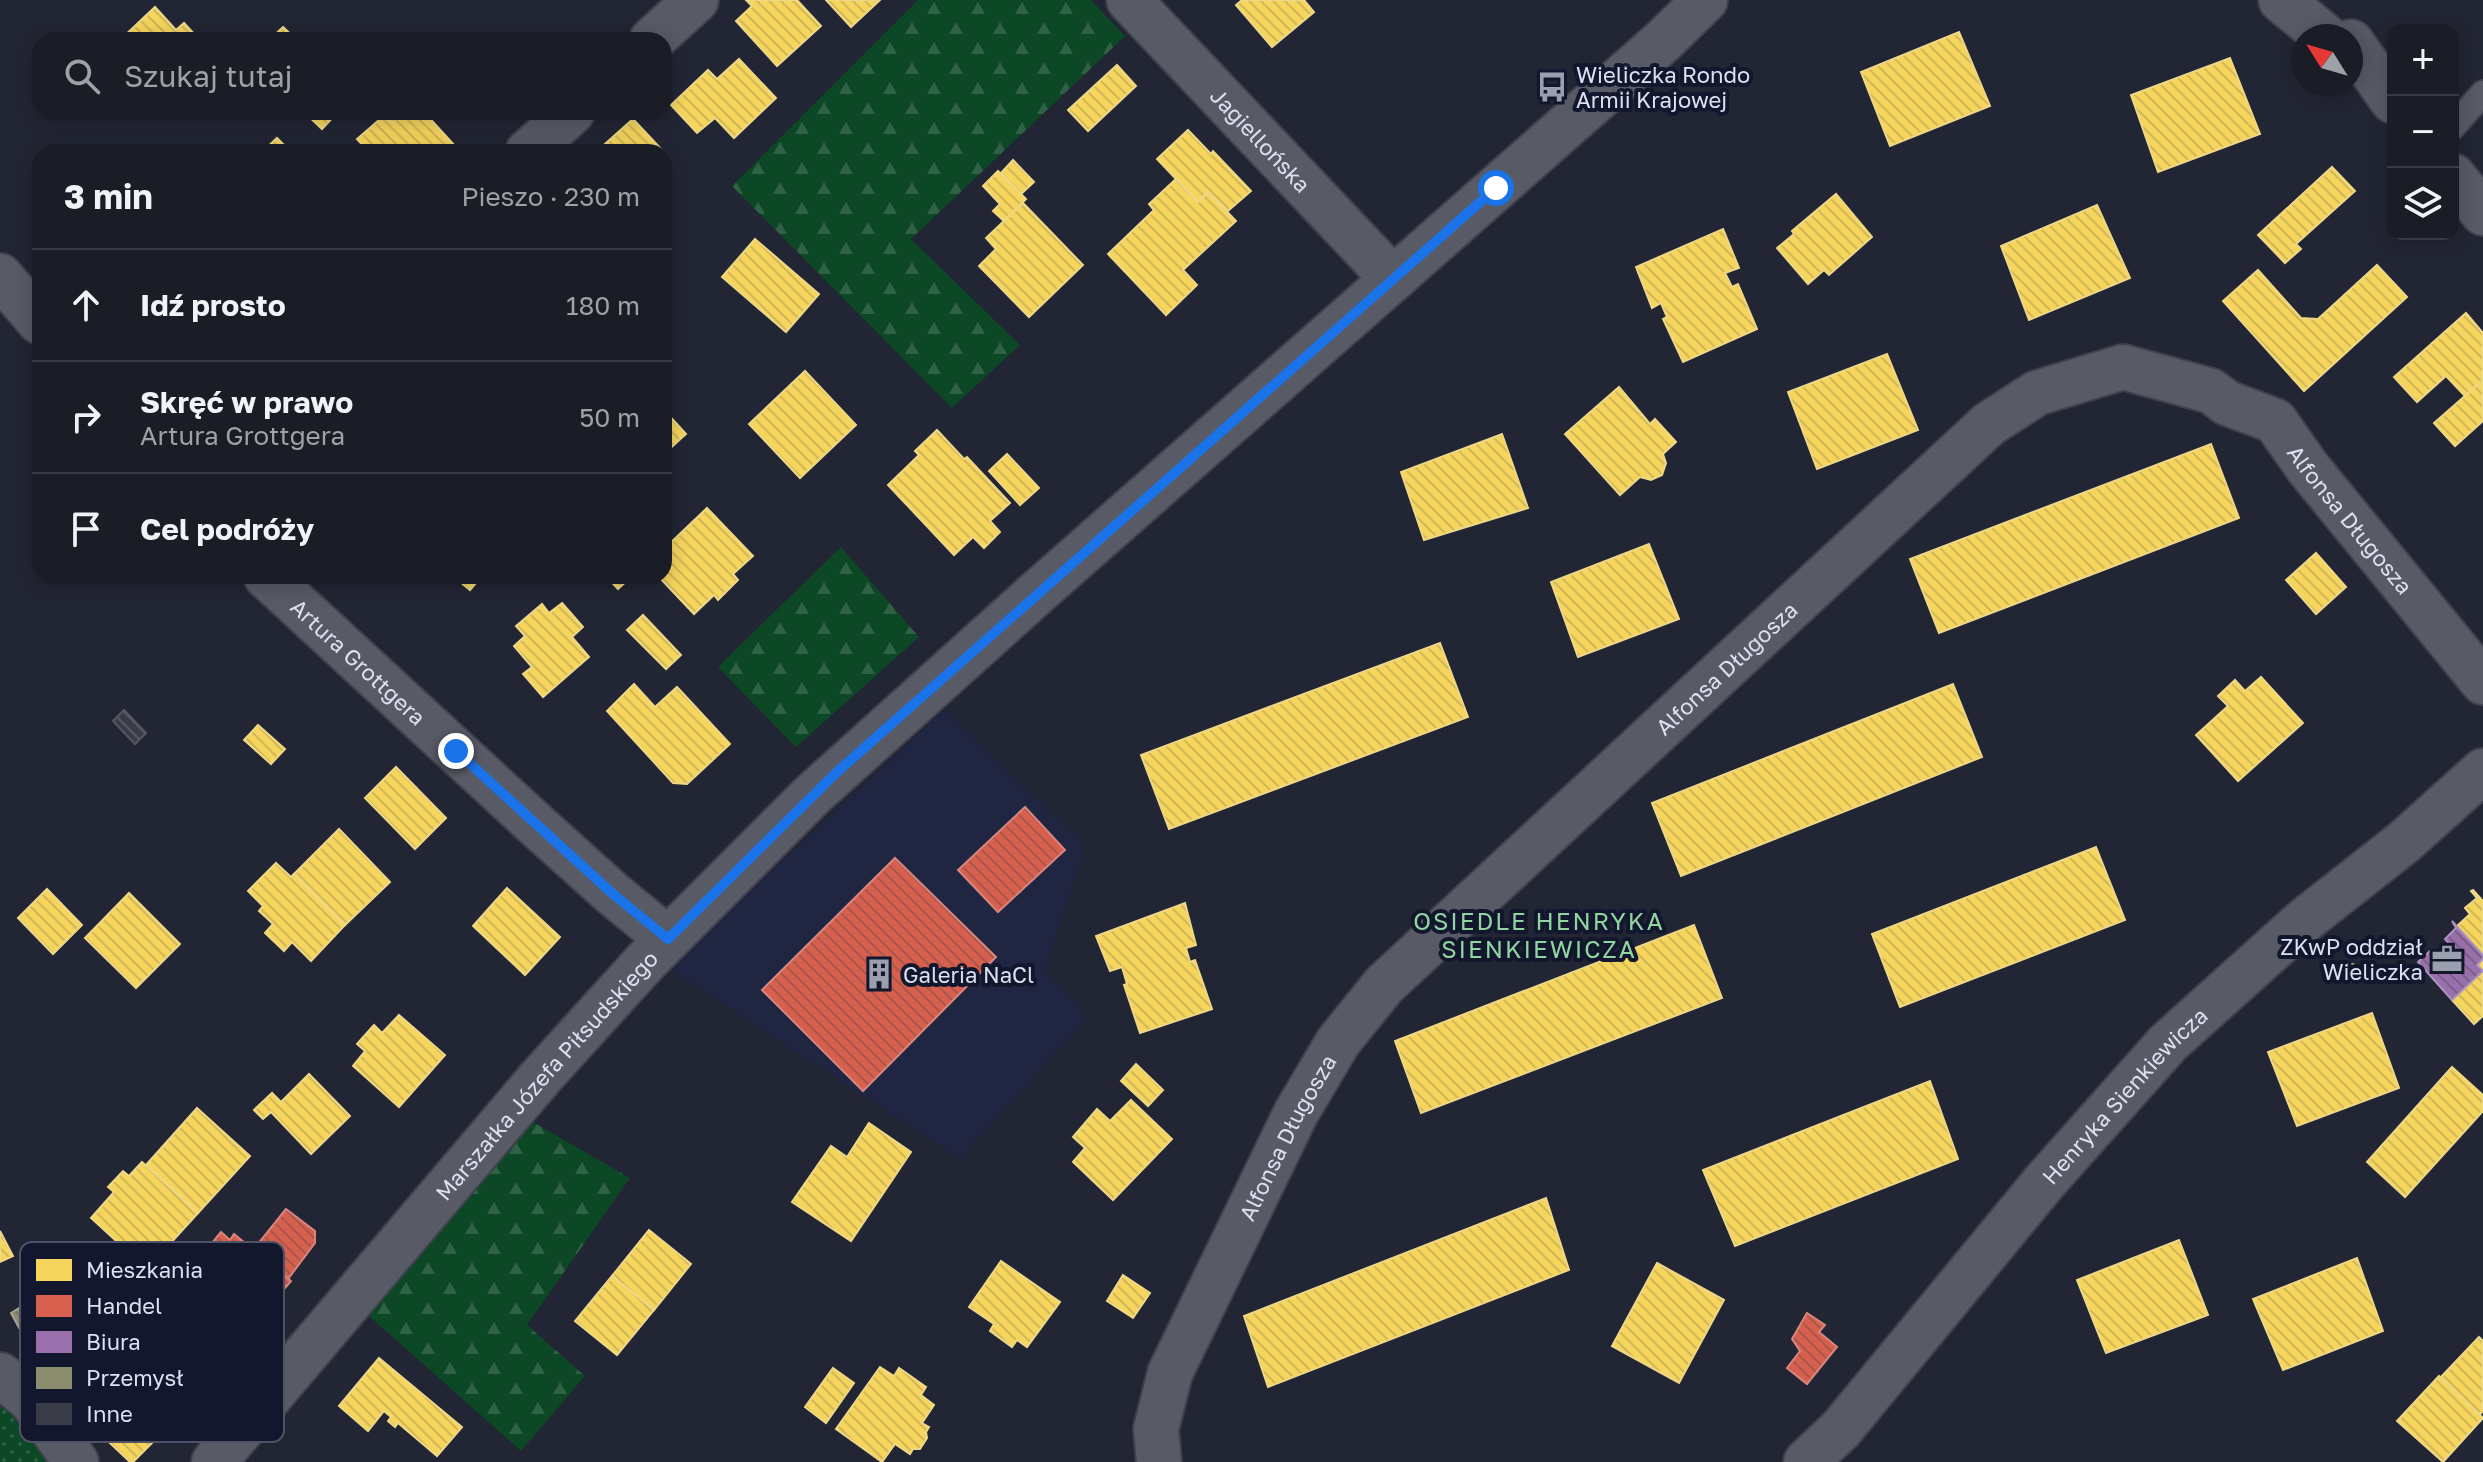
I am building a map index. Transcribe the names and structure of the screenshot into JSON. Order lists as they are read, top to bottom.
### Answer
{
  "streets": {
    "street": [
      "Jagiellońska",
      "Alfonsa Długosza",
      "Artura Grottgera",
      "Marszałka Józefa Piłsudskiego",
      "Henryka Sienkiewicza"
    ]
  },
  "crossings": [
    ["Jagiellońska", "Marszałka Józefa Piłsudskiego"],
    ["Artura Grottgera", "Marszałka Józefa Piłsudskiego"]
  ],
  "districts": ["OSIEDLE HENRYKA SIENKIEWICZA"],
  "places": {
    "bus stop": ["Wieliczka Rondo Armii Krajowej"],
    "office": ["ZKwP oddział Wieliczka"],
    "building": ["Galeria NaCl"]
  },
  "legend": [
    "Mieszkania",
    "Handel",
    "Biura",
    "Przemysł",
    "Inne"
  ],
  "north": "top left",
  "page": {
    "map_buttons": ["+", "−"],
    "search": "Szukaj tutaj",
    "heading": ["3 min", "Pieszo · 230 m"],
    "list": [
      ["Idź prosto", "180 m"],
      ["Skręć w prawo", "Artura Grottgera", "50 m"],
      "Cel podróży"
    ]
  }
}
